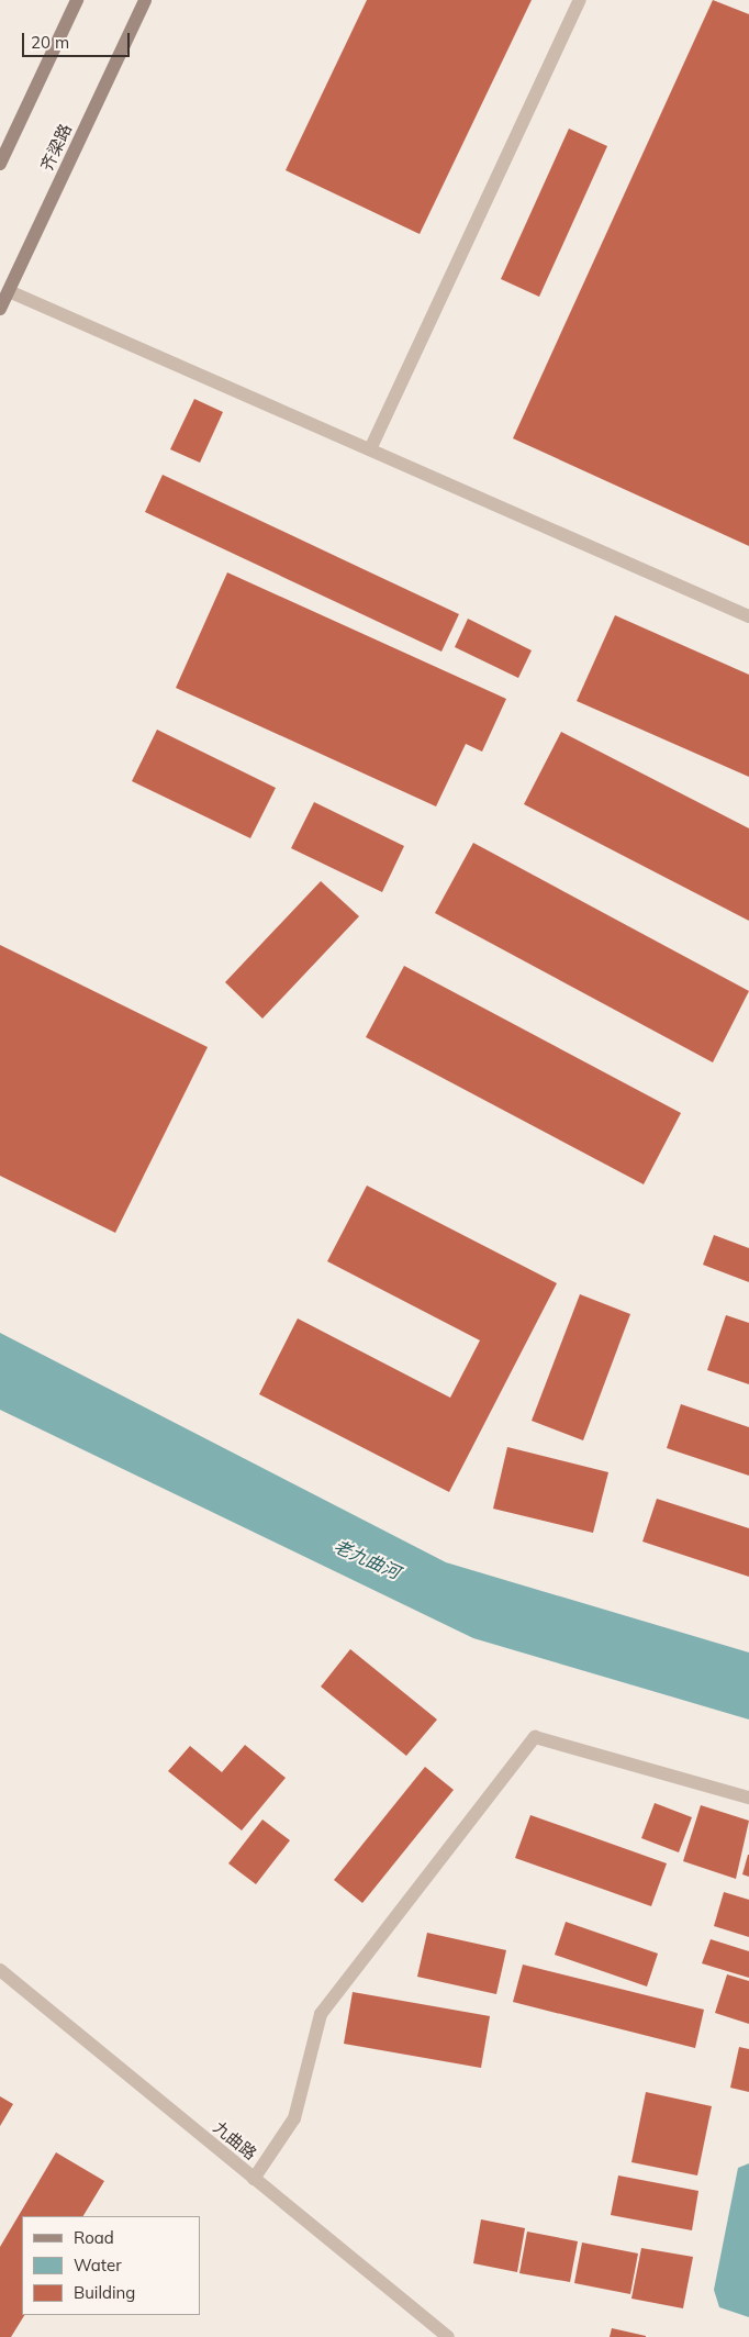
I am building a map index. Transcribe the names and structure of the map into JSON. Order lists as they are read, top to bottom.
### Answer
{
  "streets": {
    "main road": ["齐梁路"],
    "street": ["九曲路"]
  },
  "water": ["老九曲河"],
  "legend": ["Road", "Water", "Building"],
  "scale_bar": "20 m"
}
